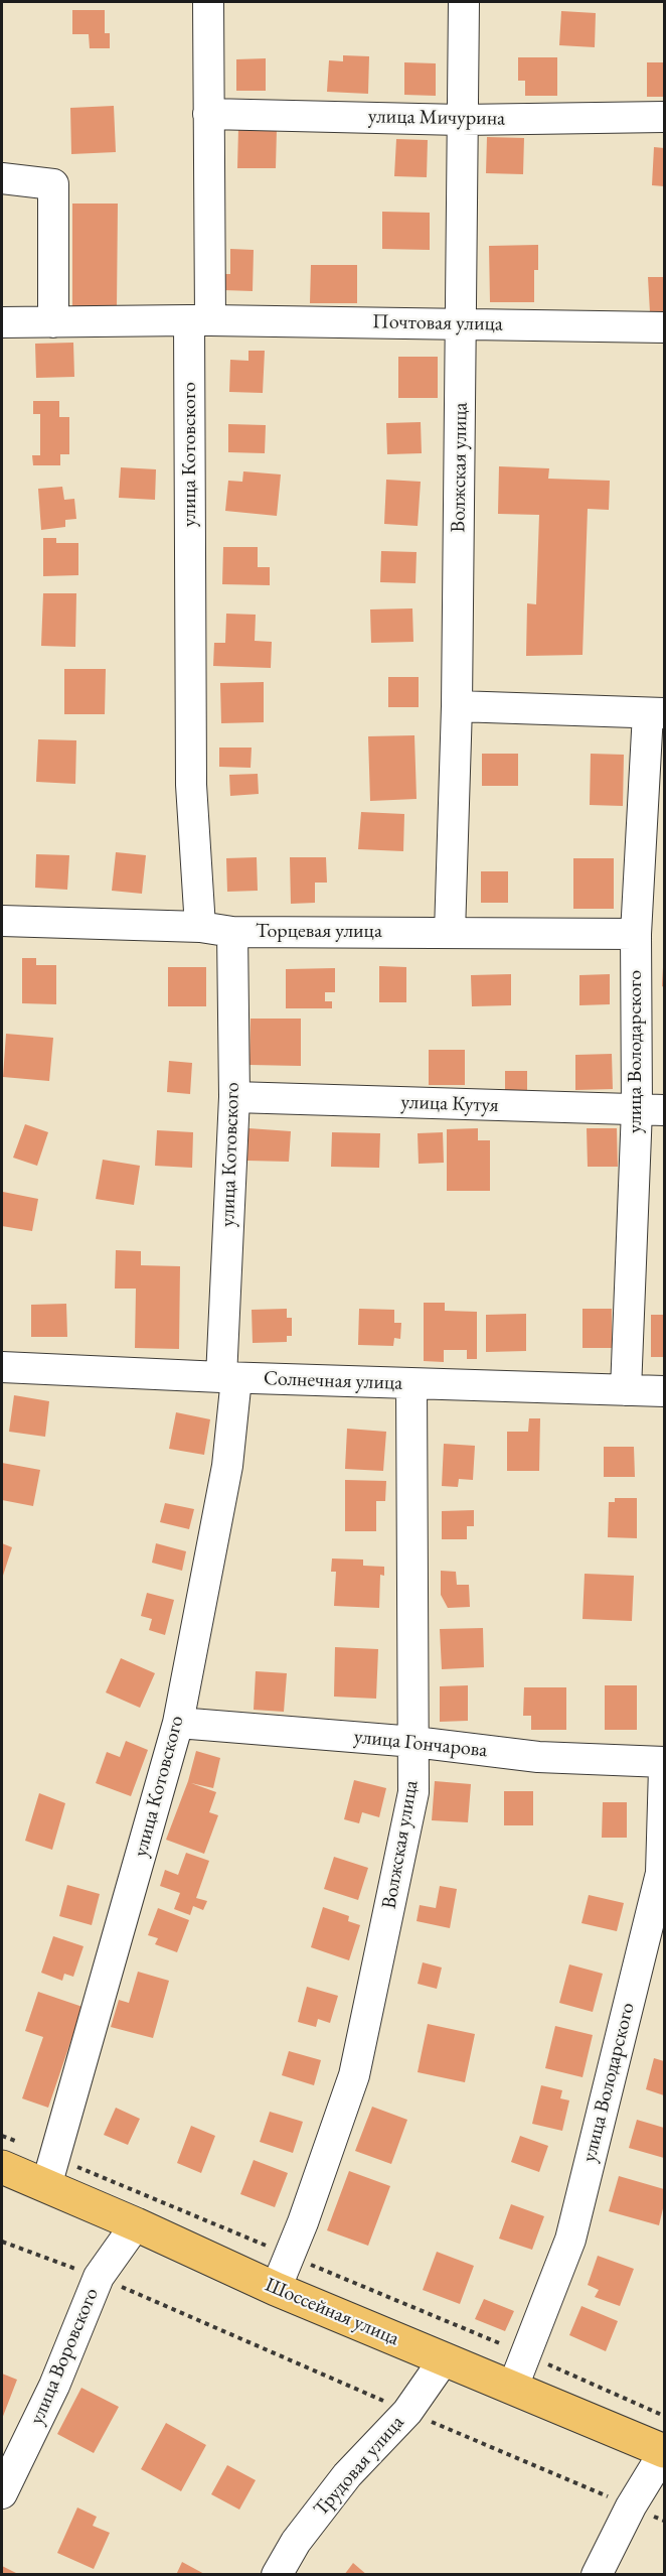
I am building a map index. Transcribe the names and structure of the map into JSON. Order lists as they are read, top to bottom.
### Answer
{
  "streets": {
    "main road": ["Шоссейная улица"],
    "street": [
      "улица Мичурина",
      "Почтовая улица",
      "улица Котовского",
      "Волжская улица",
      "Торцевая улица",
      "улица Володарского",
      "улица Кутуя",
      "Солнечная улица",
      "улица Гончарова",
      "улица Воровского",
      "Трудовая улица"
    ]
  },
  "crossings": [
    ["улица Мичурина", "улица Котовского"],
    ["улица Мичурина", "Волжская улица"],
    ["Почтовая улица", "улица Котовского"],
    ["Почтовая улица", "Волжская улица"],
    ["улица Котовского", "Торцевая улица"],
    ["улица Котовского", "улица Кутуя"],
    ["улица Котовского", "Солнечная улица"],
    ["улица Котовского", "улица Гончарова"],
    ["улица Котовского", "Шоссейная улица"],
    ["Волжская улица", "Торцевая улица"],
    ["Волжская улица", "Солнечная улица"],
    ["Волжская улица", "улица Гончарова"],
    ["Волжская улица", "Шоссейная улица"],
    ["Торцевая улица", "улица Володарского"],
    ["улица Володарского", "улица Кутуя"],
    ["улица Володарского", "Солнечная улица"],
    ["улица Володарского", "Шоссейная улица"],
    ["Шоссейная улица", "улица Воровского"],
    ["Шоссейная улица", "Трудовая улица"]
  ]
}
